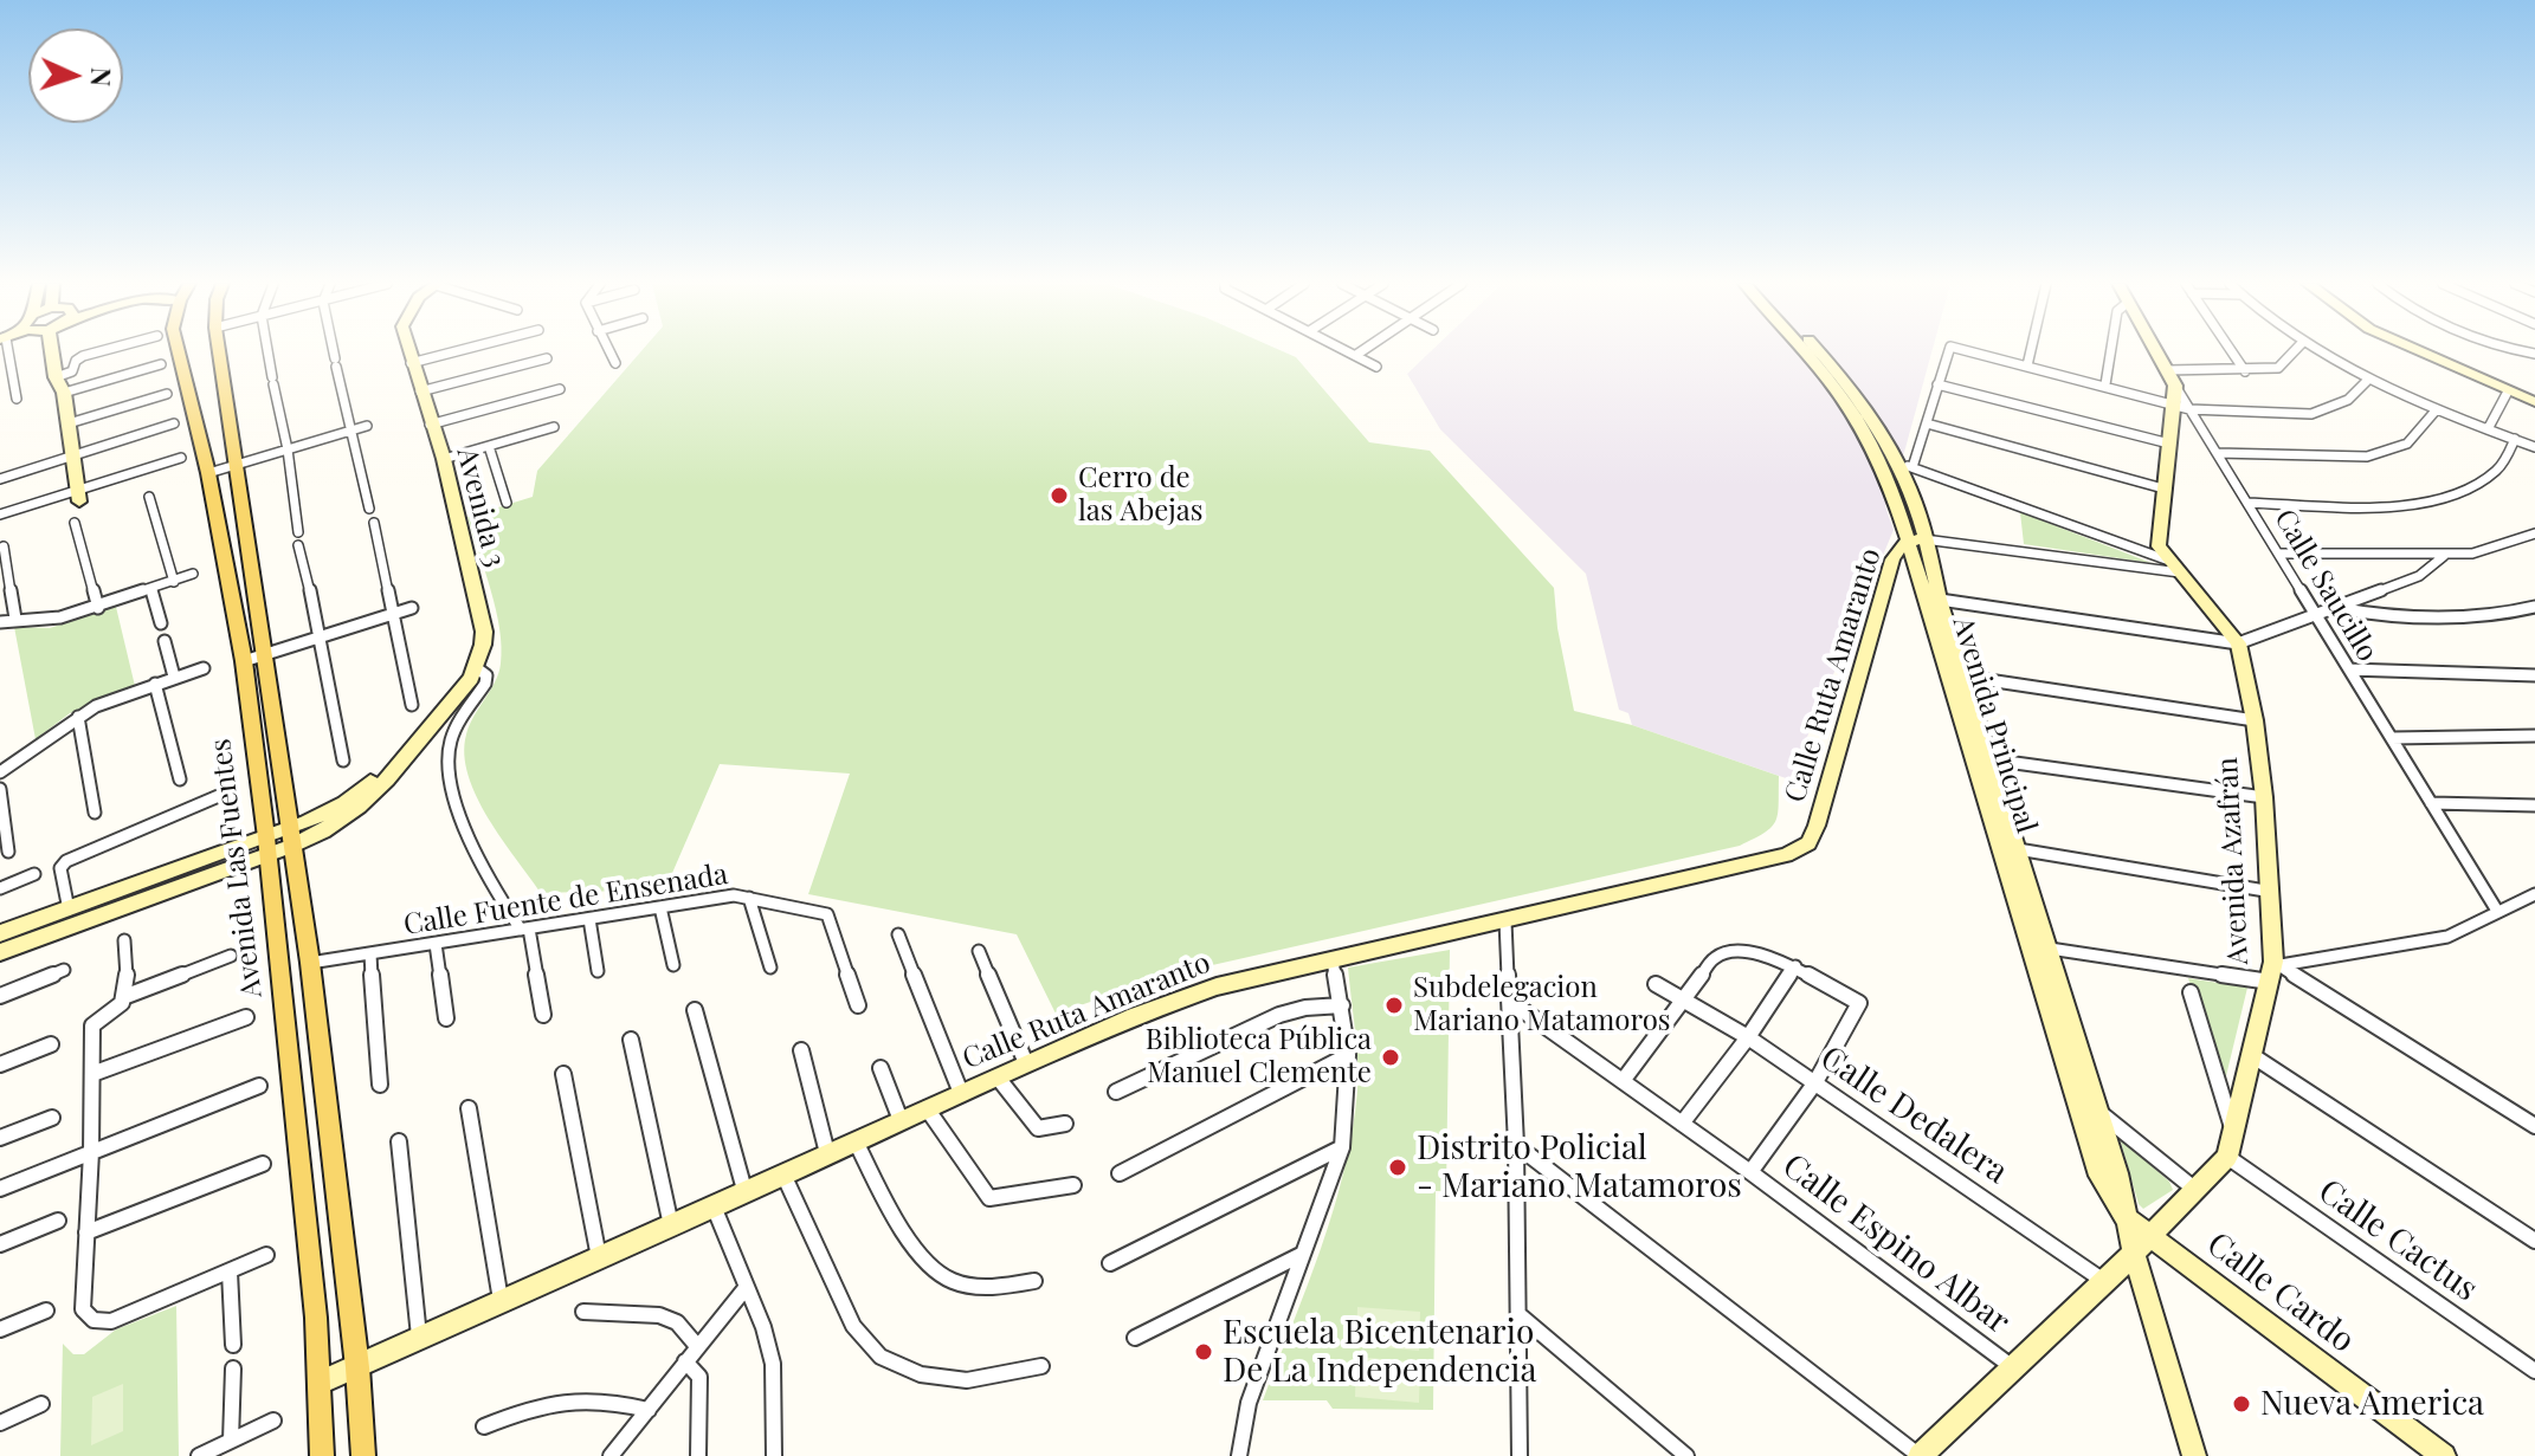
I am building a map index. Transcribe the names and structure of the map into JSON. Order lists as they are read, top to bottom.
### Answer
{
  "streets": {
    "main road": ["Avenida Las Fuentes"],
    "street": [
      "Avenida 3",
      "Calle Saucillo",
      "Calle Ruta Amaranto",
      "Avenida Principal",
      "Avenida Azafrán",
      "Calle Fuente de Ensenada",
      "Calle Dedalera",
      "Calle Cactus",
      "Calle Espino Albar",
      "Calle Cardo"
    ]
  },
  "crossings": [
    ["Calle Ruta Amaranto", "Avenida Principal"],
    ["Calle Ruta Amaranto", "Avenida Las Fuentes"],
    ["Avenida Principal", "Calle Cardo"],
    ["Avenida Azafrán", "Calle Cactus"],
    ["Avenida Las Fuentes", "Calle Fuente de Ensenada"]
  ],
  "places": [
    "Cerro de las Abejas",
    "Subdelegacion Mariano Matamoros",
    "Biblioteca Pública Manuel Clemente",
    "Distrito Policial - Mariano Matamoros",
    "Escuela Bicentenario De La Independencia",
    "Nueva America"
  ],
  "north": "right"
}
